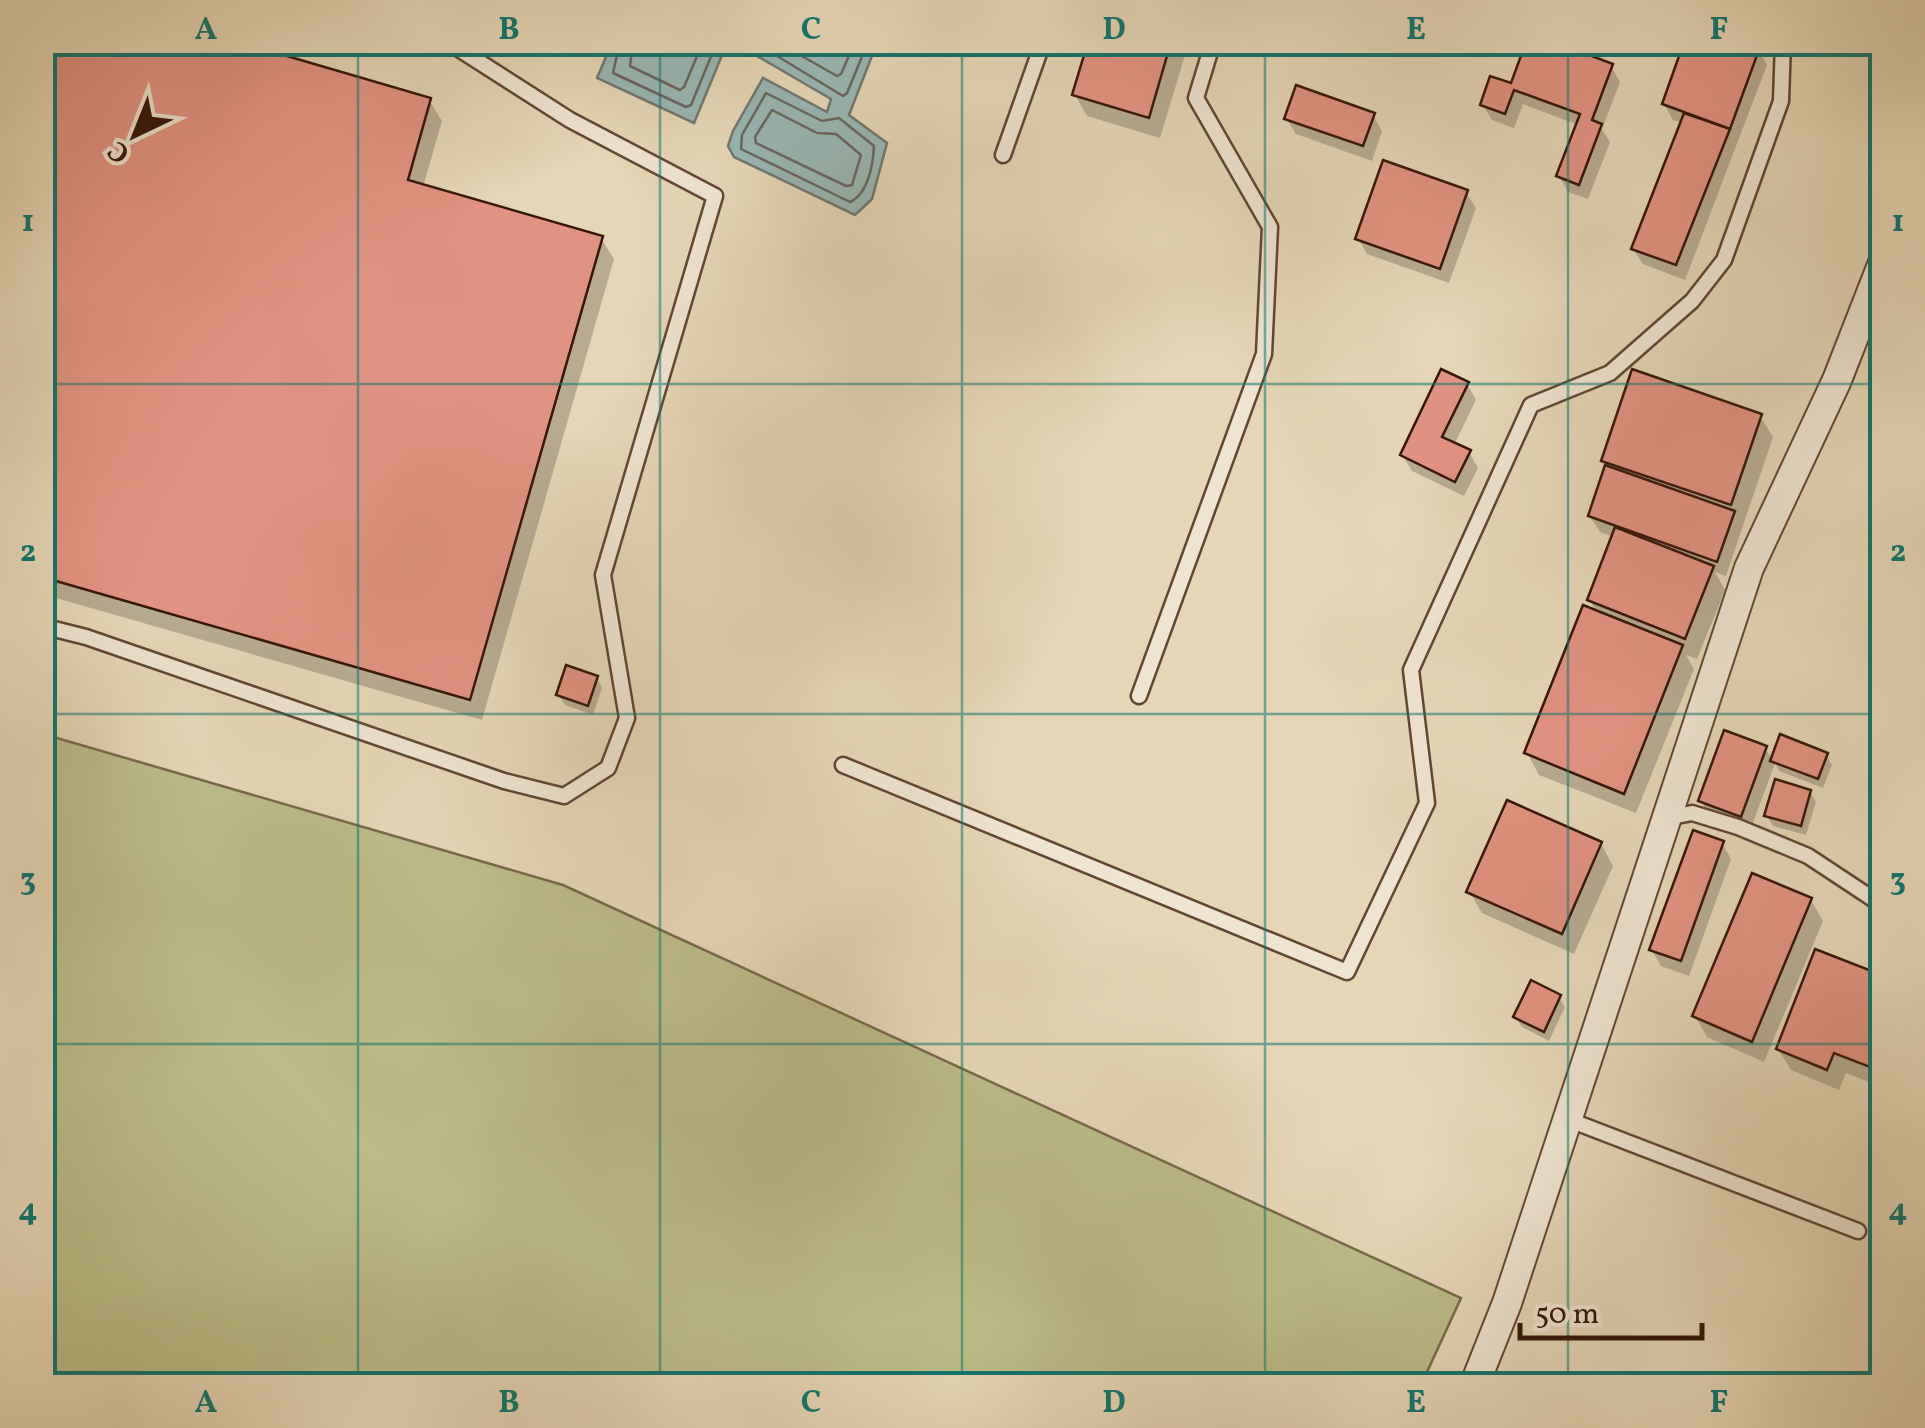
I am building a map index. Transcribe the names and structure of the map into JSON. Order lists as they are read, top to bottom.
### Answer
{
  "scale_bar": "50 m",
  "north": "bottom left",
  "grid": {
    "columns": [
      "A",
      "B",
      "C",
      "D",
      "E",
      "F"
    ],
    "rows": [
      "1",
      "2",
      "3",
      "4"
    ]
  }
}
